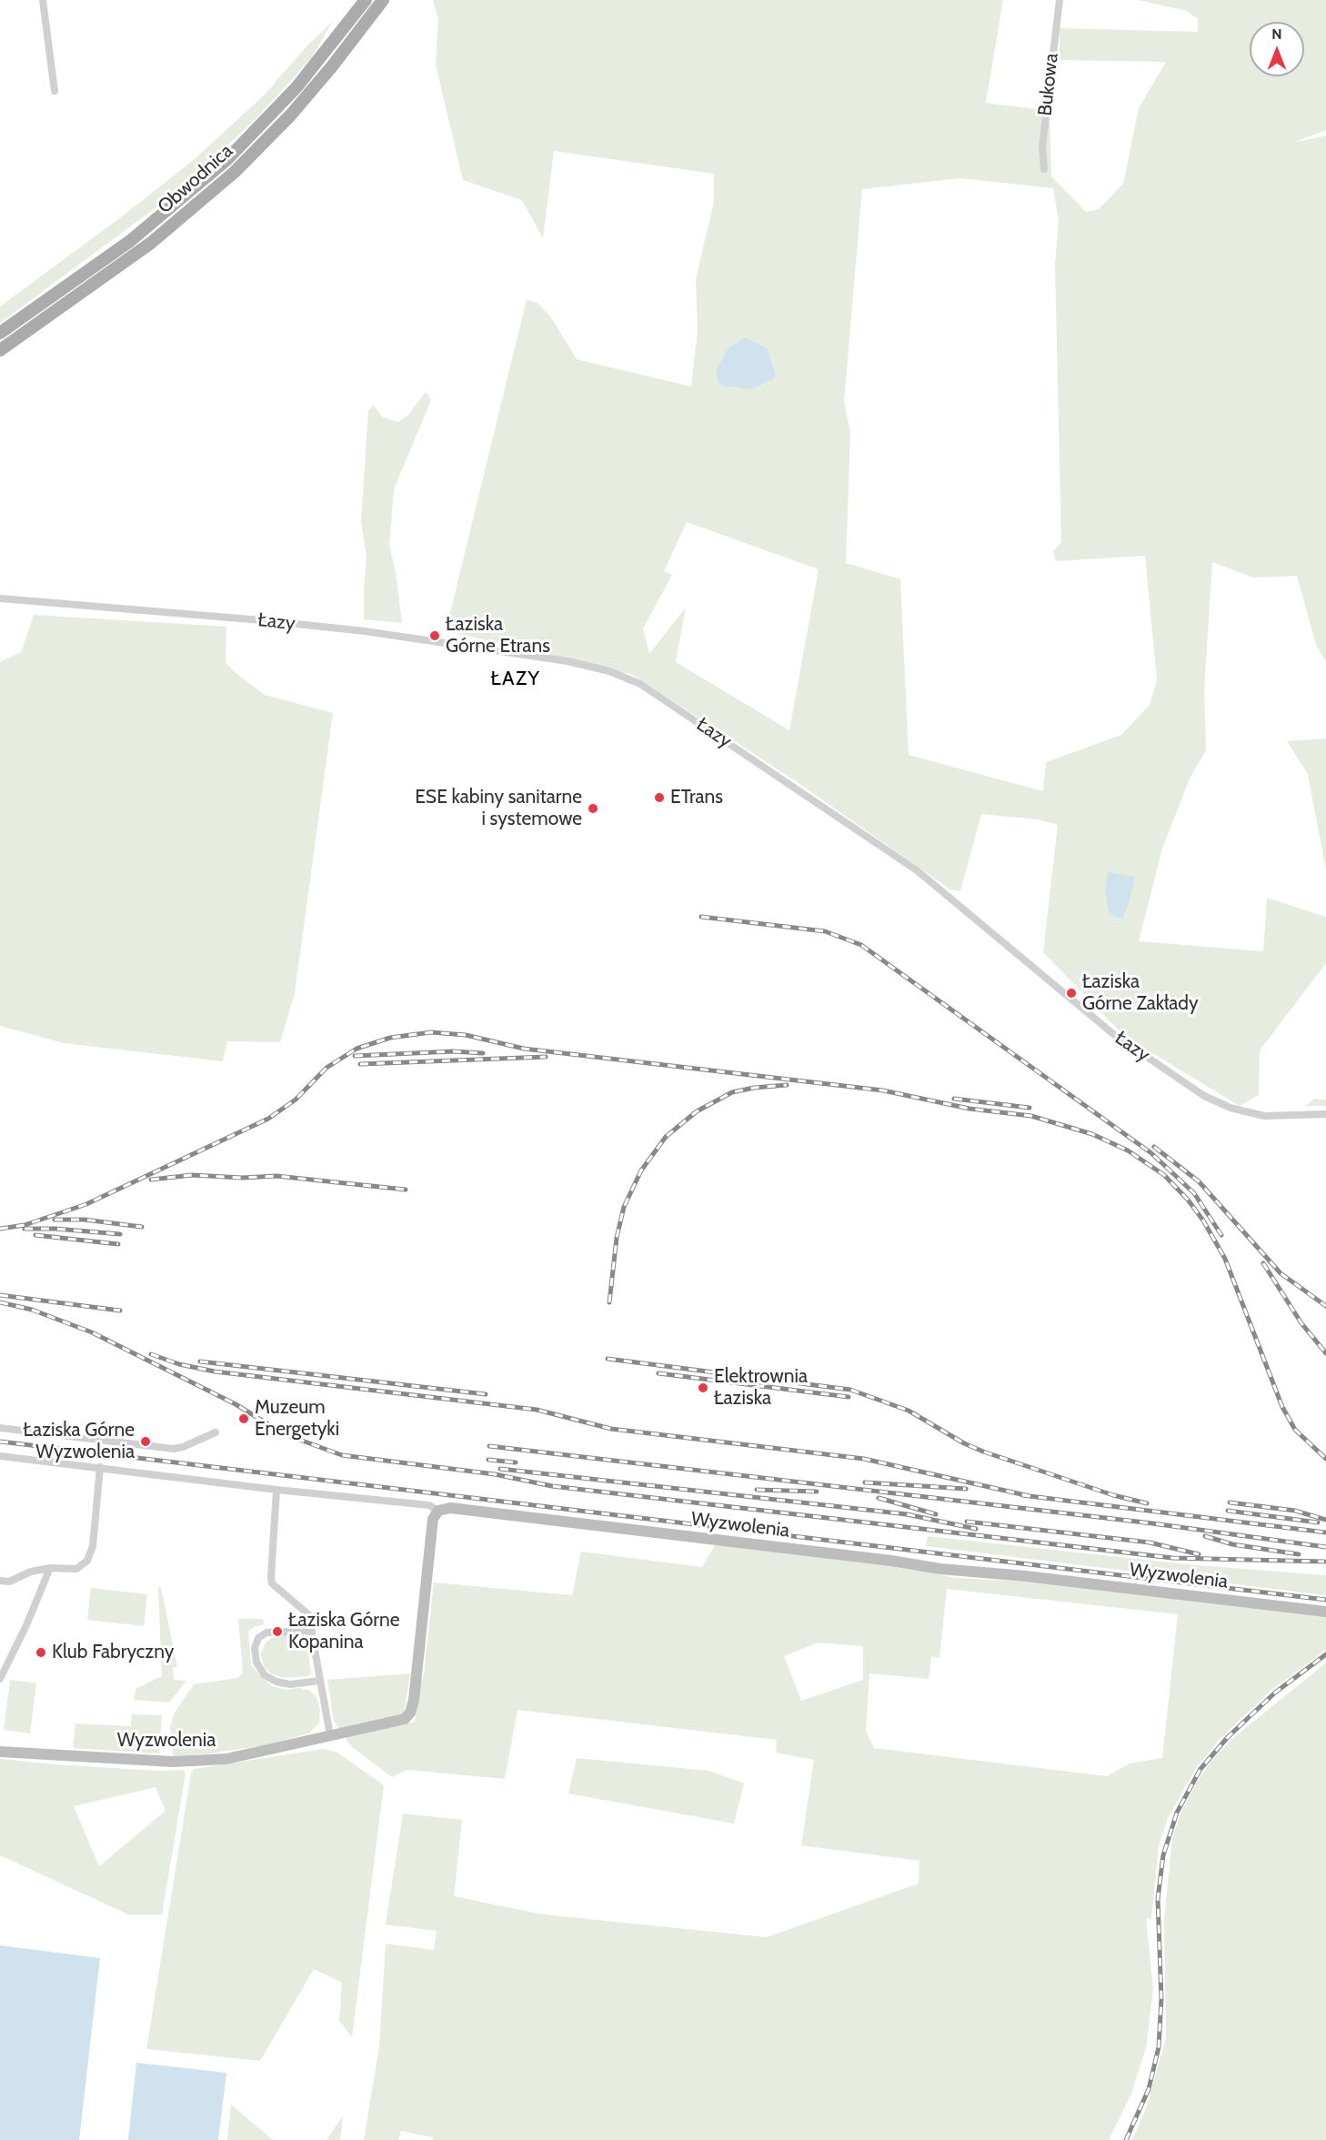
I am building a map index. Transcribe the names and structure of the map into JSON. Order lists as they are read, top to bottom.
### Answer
{
  "streets": {
    "main road": ["Obwodnica"],
    "street": ["Bukowa", "Łazy", "Wyzwolenia"]
  },
  "districts": ["ŁAZY"],
  "places": [
    "Łaziska Górne Etrans",
    "ETrans",
    "ESE kabiny sanitarne i systemowe",
    "Łaziska Górne Zakłady",
    "Elektrownia Łaziska",
    "Muzeum Energetyki",
    "Łaziska Górne Wyzwolenia",
    "Łaziska Górne Kopanina",
    "Klub Fabryczny"
  ],
  "north": "top"
}
